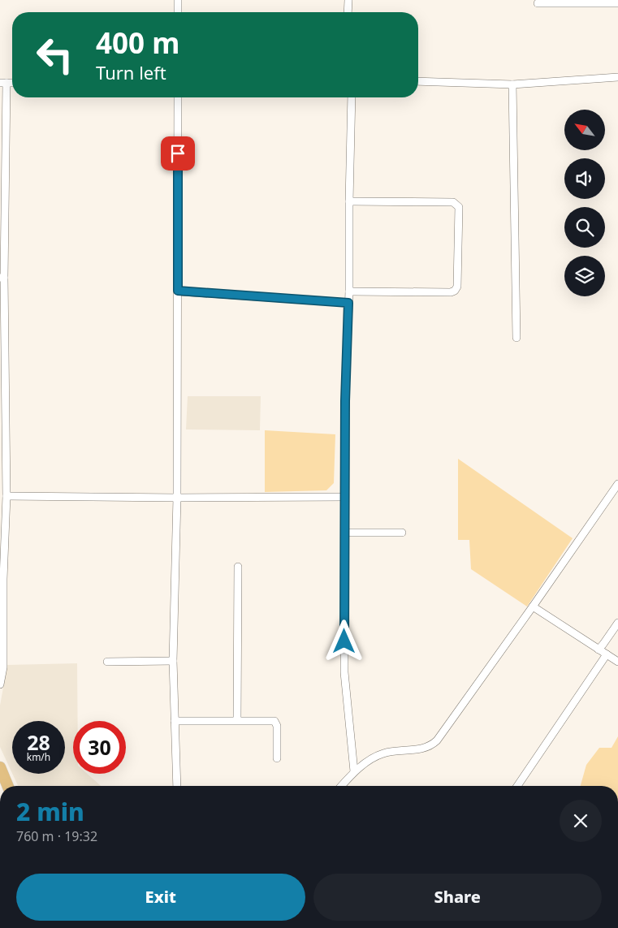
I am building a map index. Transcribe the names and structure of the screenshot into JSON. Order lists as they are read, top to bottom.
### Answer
{
  "north": "top left",
  "page": {
    "turn": ["400 m", "Turn left"],
    "speed": "28 km/h",
    "limit": "30",
    "heading": ["2 min", "760 m · 19:32"],
    "buttons": ["Exit", "Share"]
  }
}
